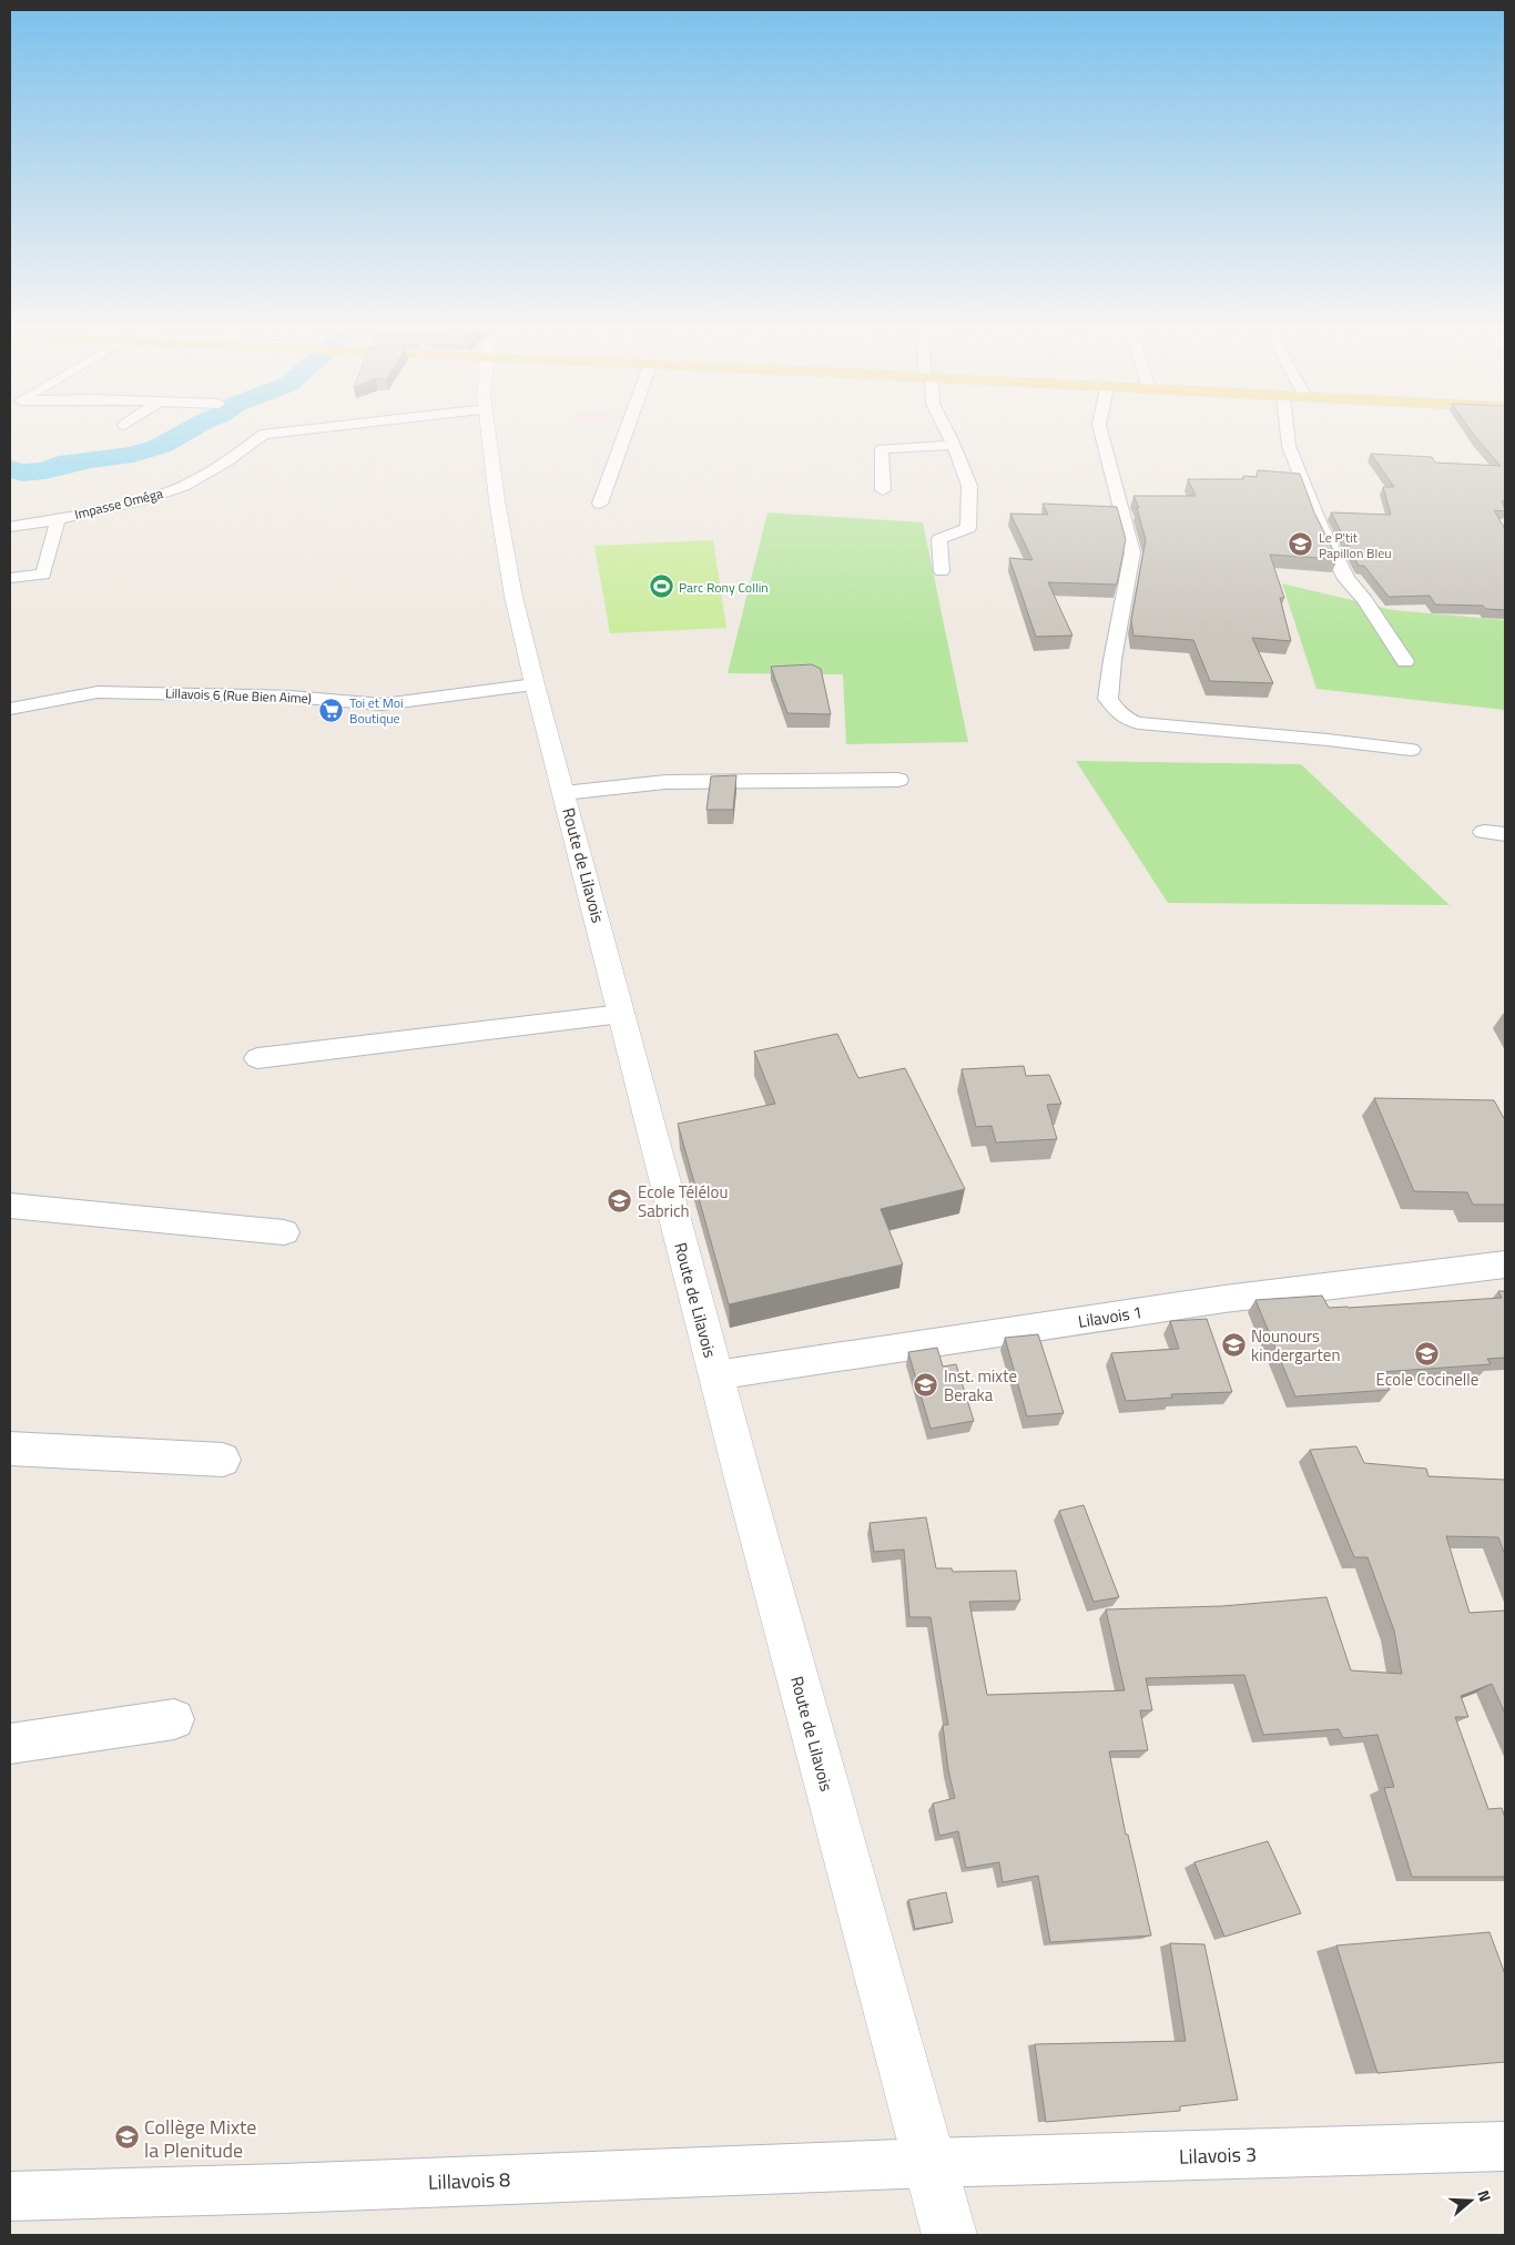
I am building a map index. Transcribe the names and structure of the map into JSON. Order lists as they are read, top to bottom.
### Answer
{
  "streets": {
    "main road": ["Route de Lilavois"],
    "street": [
      "Impasse Oméga",
      "Lillavois 6 (Rue Bien Aime)",
      "Lilavois 1",
      "Lilavois 3",
      "Lillavois 8"
    ]
  },
  "crossings": [
    ["Lillavois 6 (Rue Bien Aime)", "Route de Lilavois"],
    ["Route de Lilavois", "Lilavois 1"],
    ["Route de Lilavois", "Lilavois 3"],
    ["Route de Lilavois", "Lillavois 8"],
    ["Lilavois 3", "Lillavois 8"]
  ],
  "places": {
    "school or university": [
      "Le P'tit Papillon Bleu",
      "Ecole Télélou Sabrich",
      "Nounours kindergarten",
      "Ecole Cocinelle",
      "Inst. mixte Beraka",
      "Collège Mixte la Plenitude"
    ],
    "sports": ["Parc Rony Collin"],
    "supermarket": ["Toi et Moi Boutique"]
  },
  "north": "right"
}
